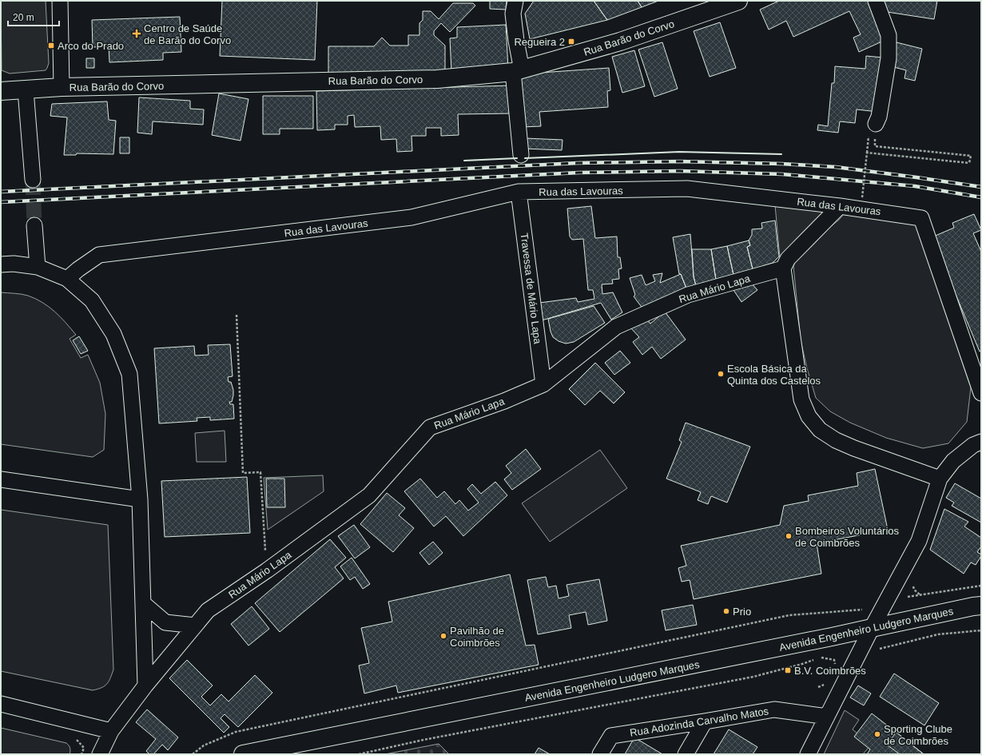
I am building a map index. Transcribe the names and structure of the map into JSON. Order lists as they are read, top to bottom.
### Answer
{
  "streets": {
    "main road": ["Rua Barão do Corvo", "Avenida Engenheiro Ludgero Marques"],
    "street": [
      "Rua das Lavouras",
      "Travessa de Mário Lapa",
      "Rua Mário Lapa",
      "Rua Adozinda Carvalho Matos"
    ]
  },
  "crossings": [
    ["Rua das Lavouras", "Travessa de Mário Lapa"],
    ["Travessa de Mário Lapa", "Rua Mário Lapa"]
  ],
  "places": {
    "health": ["Centro de Saúde de Barão do Corvo"],
    "transit": ["Regueira 2", "Arco do Prado", "B.V. Coimbrões"],
    "other": [
      "Escola Básica da Quinta dos Castelos",
      "Bombeiros Voluntários de Coimbrões",
      "Prio",
      "Pavilhão de Coimbrões",
      "Sporting Clube de Coimbrões"
    ]
  },
  "scale_bar": "20 m"
}
